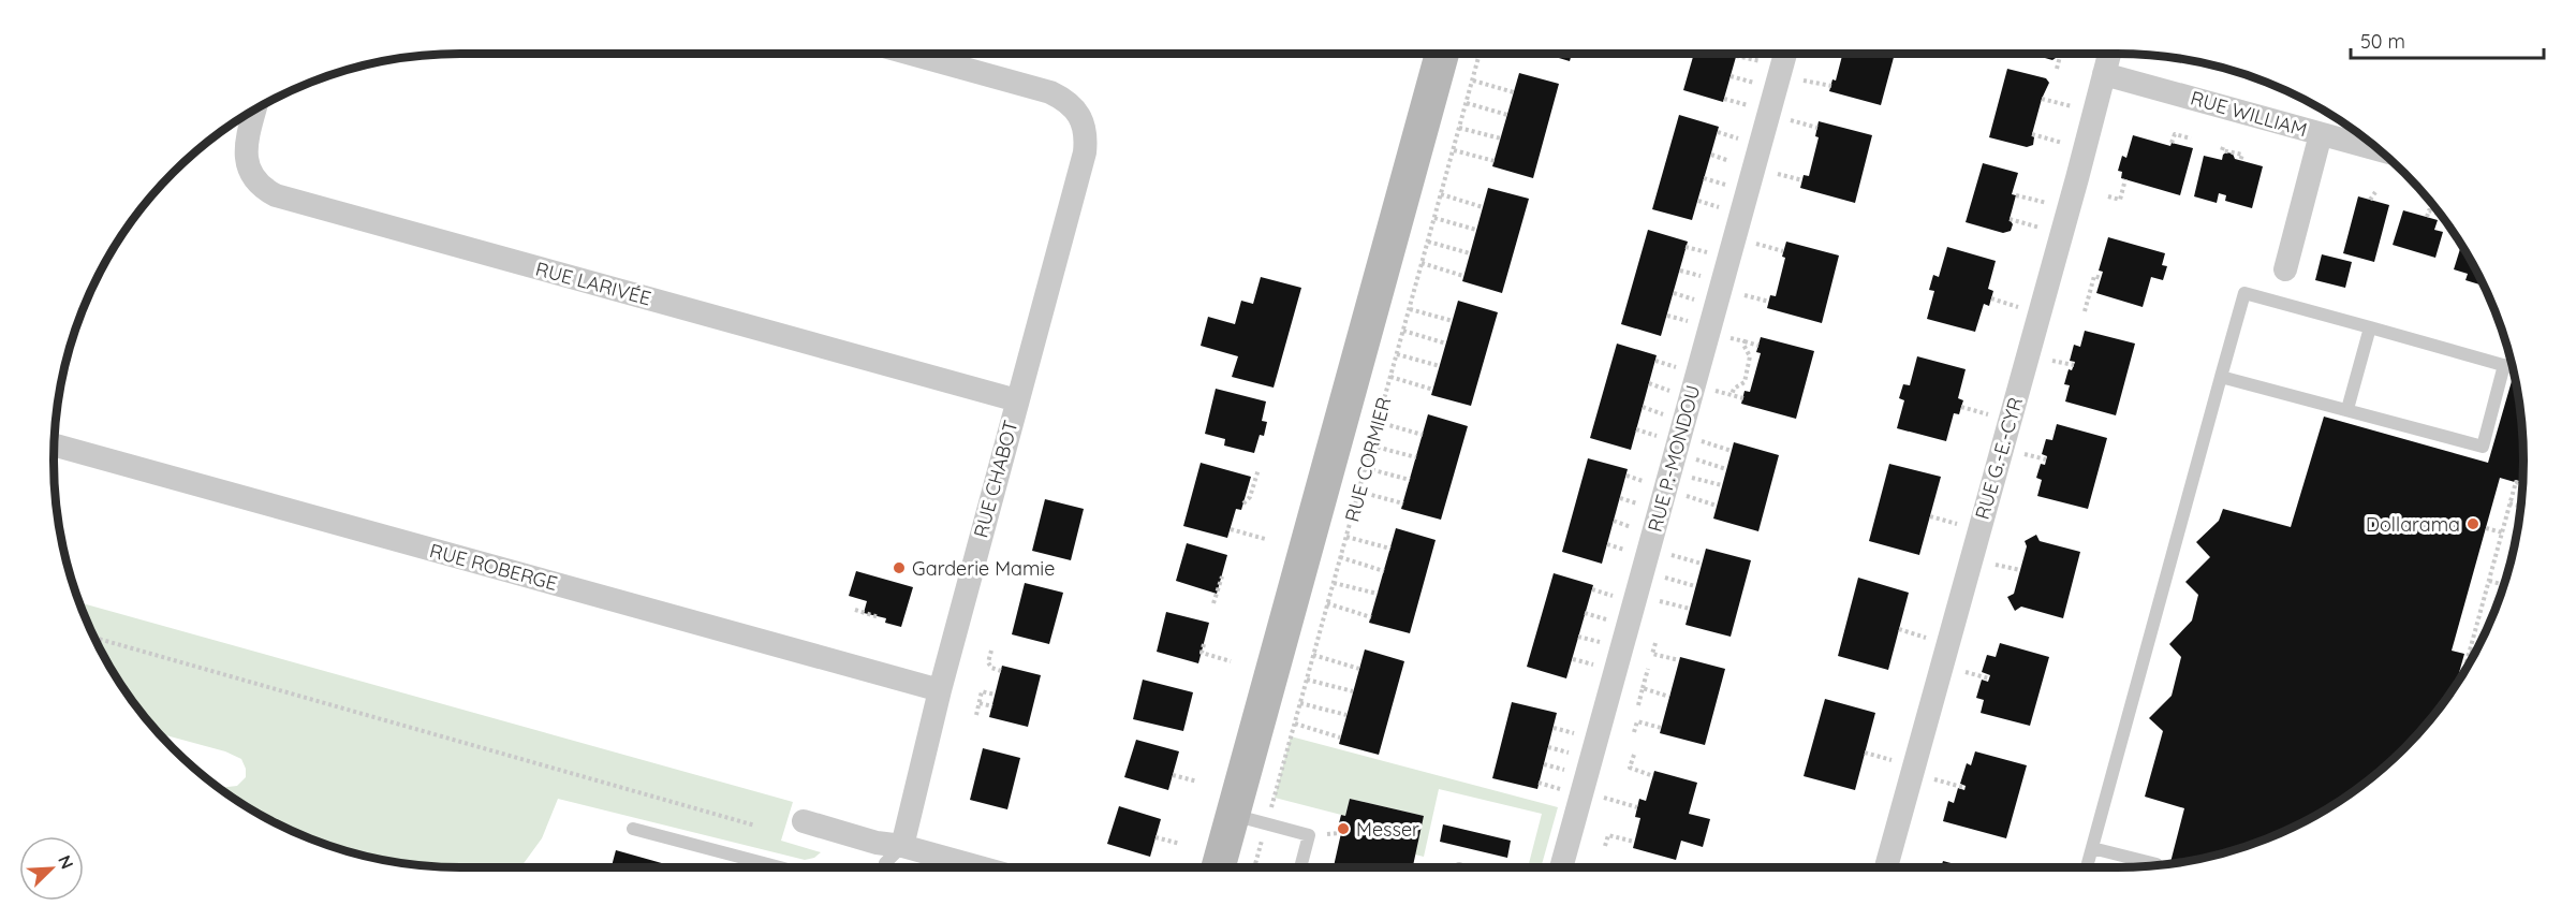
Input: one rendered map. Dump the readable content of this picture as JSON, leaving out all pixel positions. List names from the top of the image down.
{
  "streets": {
    "street": [
      "RUE WILLIAM",
      "RUE LARIVÉE",
      "RUE P.-MONDOU",
      "RUE G.-E.-CYR",
      "RUE CORMIER",
      "RUE CHABOT",
      "RUE ROBERGE"
    ]
  },
  "crossings": [
    ["RUE WILLIAM", "RUE G.-E.-CYR"],
    ["RUE LARIVÉE", "RUE CHABOT"],
    ["RUE CHABOT", "RUE ROBERGE"]
  ],
  "places": ["Dollarama", "Garderie Mamie", "Messer"],
  "scale_bar": "50 m",
  "north": "top right"
}
